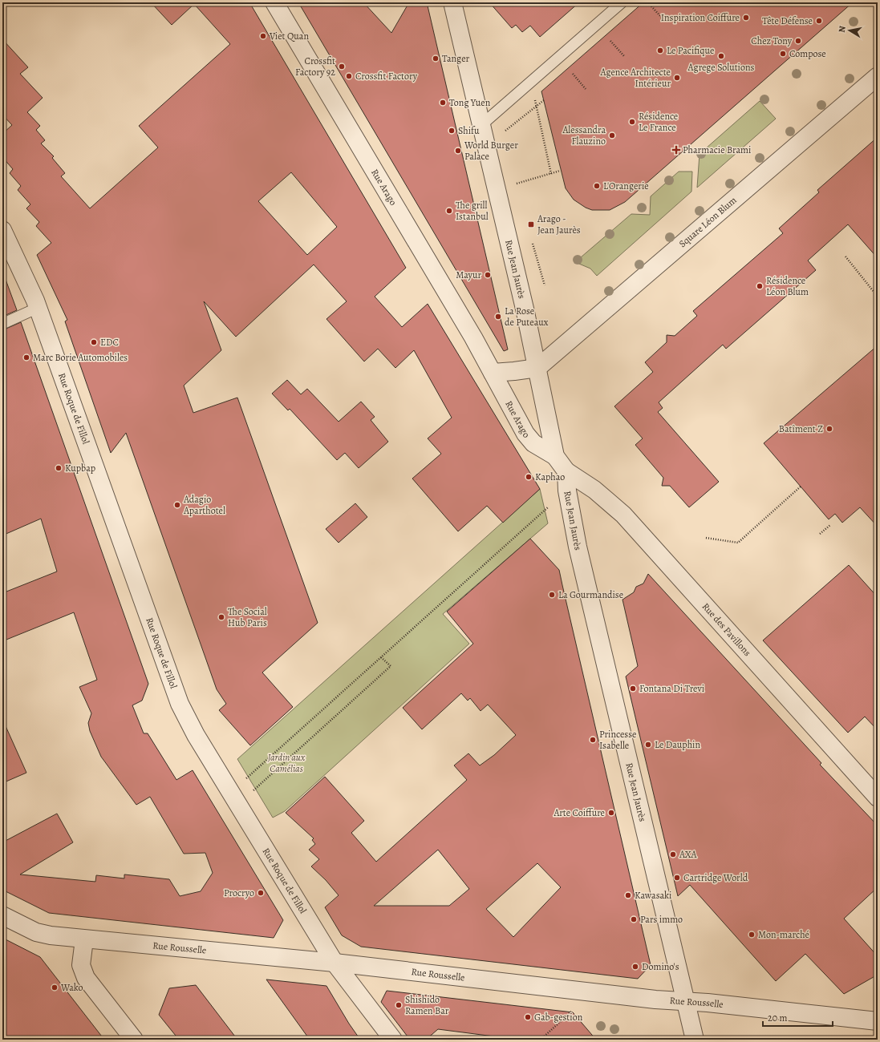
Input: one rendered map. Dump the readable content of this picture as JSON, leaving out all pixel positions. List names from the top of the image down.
{
  "streets": {
    "street": [
      "Rue Arago",
      "Square Léon Blum",
      "Rue Jean Jaurès",
      "Rue Roque de Fillol",
      "Rue des Pavillons",
      "Rue Rousselle"
    ]
  },
  "crossings": [
    ["Rue Arago", "Rue Jean Jaurès"],
    ["Square Léon Blum", "Rue Jean Jaurès"],
    ["Rue Jean Jaurès", "Rue des Pavillons"],
    ["Rue Jean Jaurès", "Rue Rousselle"],
    ["Rue Roque de Fillol", "Rue Rousselle"]
  ],
  "parks": ["Jardin aux Camélias"],
  "places": {
    "other": [
      "Inspiration Coiffure",
      "Tête Défense",
      "Viet Quan",
      "Chez Tony",
      "Le Pacifique",
      "Compose",
      "Agrege Solutions",
      "Tanger",
      "Crossfit Factory 92",
      "Crossfit Factory",
      "Agence Architecte Intérieur",
      "Tong Yuen",
      "Résidence Le France",
      "Shifu",
      "Alessandra Flauzino",
      "World Burger Palace",
      "L'Orangerie",
      "The grill Istanbul",
      "Mayur",
      "Résidence Léon Blum",
      "La Rose de Puteaux",
      "EDC",
      "Marc Borie Automobiles",
      "Batîment Z",
      "Kupbap",
      "Kaphao",
      "Adagio Aparthotel",
      "La Gourmandise",
      "The Social Hub Paris",
      "Fontana Di Trevi",
      "Princesse Isabelle",
      "Le Dauphin",
      "Arte Coiffure",
      "AXA",
      "Cartridge World",
      "Procryo",
      "Kawasaki",
      "Pars immo",
      "Mon-marché",
      "Domino's",
      "Wako",
      "Shishido Ramen Bar",
      "Gab-gestion"
    ],
    "health": ["Pharmacie Brami"],
    "transit": ["Arago - Jean Jaurès"]
  },
  "scale_bar": "20 m",
  "north": "left"
}
